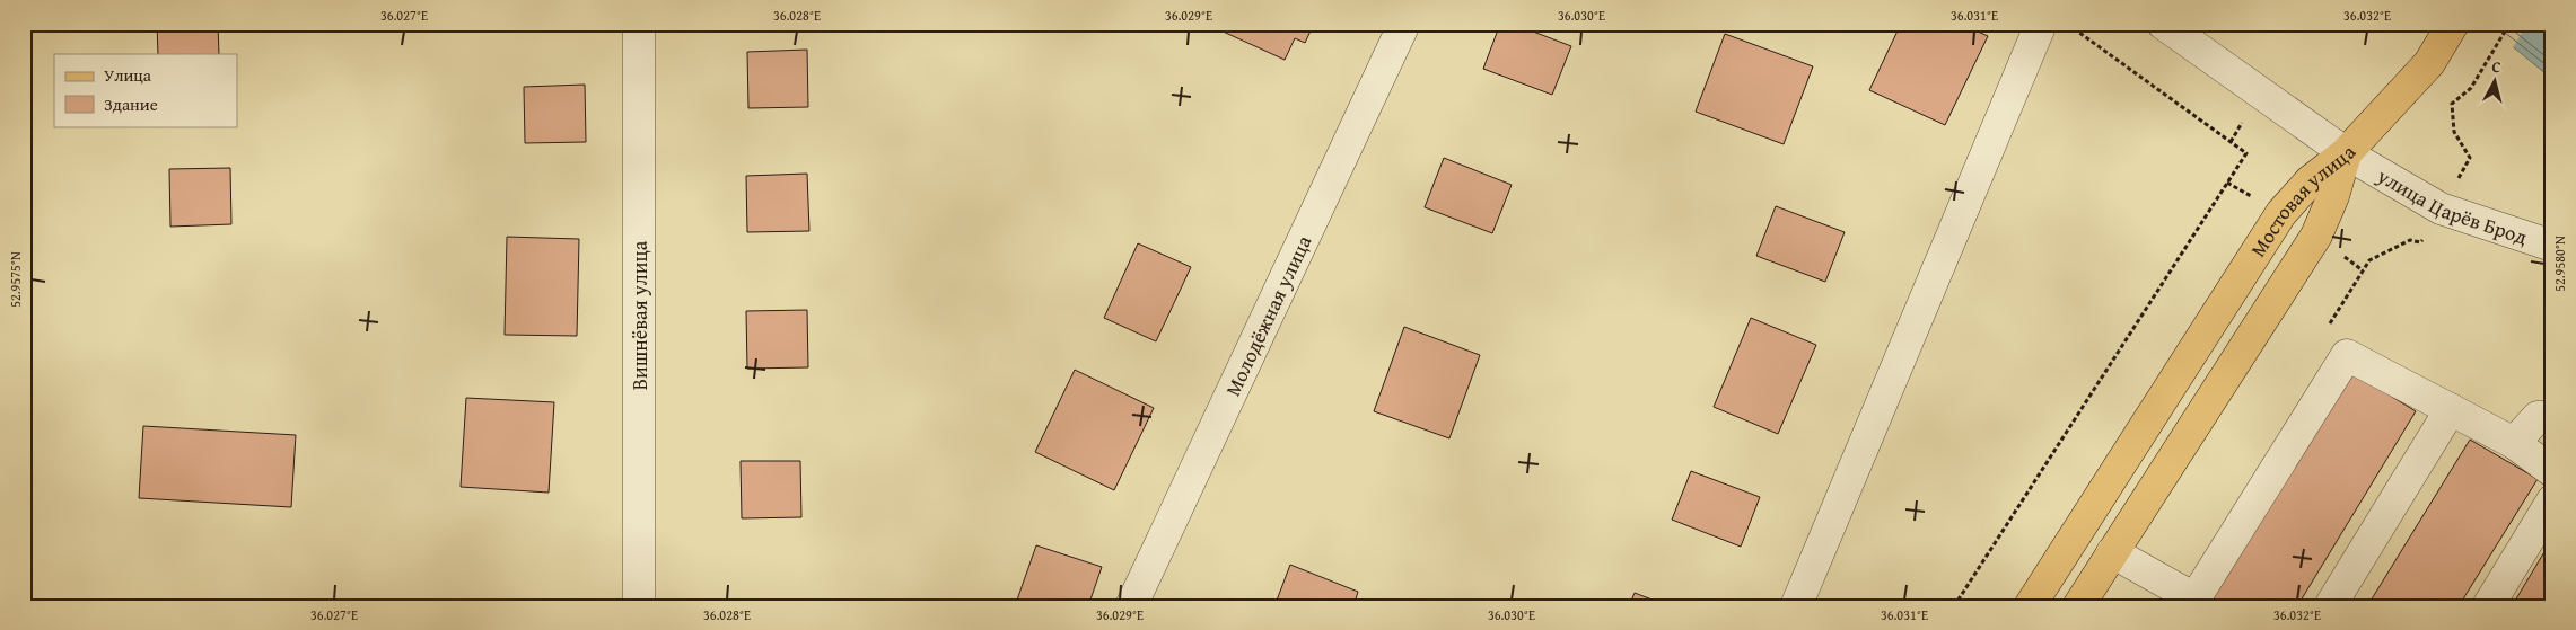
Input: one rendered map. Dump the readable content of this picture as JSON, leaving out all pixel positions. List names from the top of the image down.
{
  "streets": {
    "main road": ["Мостовая улица"],
    "street": ["улица Царёв Брод", "Вишнёвая улица", "Молодёжная улица"]
  },
  "crossings": [
    ["улица Царёв Брод", "Мостовая улица"]
  ],
  "legend": ["Улица", "Здание"],
  "north": "top",
  "coordinates": [
    "36.027°E",
    "36.028°E",
    "36.029°E",
    "36.030°E",
    "36.031°E",
    "36.032°E",
    "52.9580°N",
    "52.9575°N"
  ]
}
